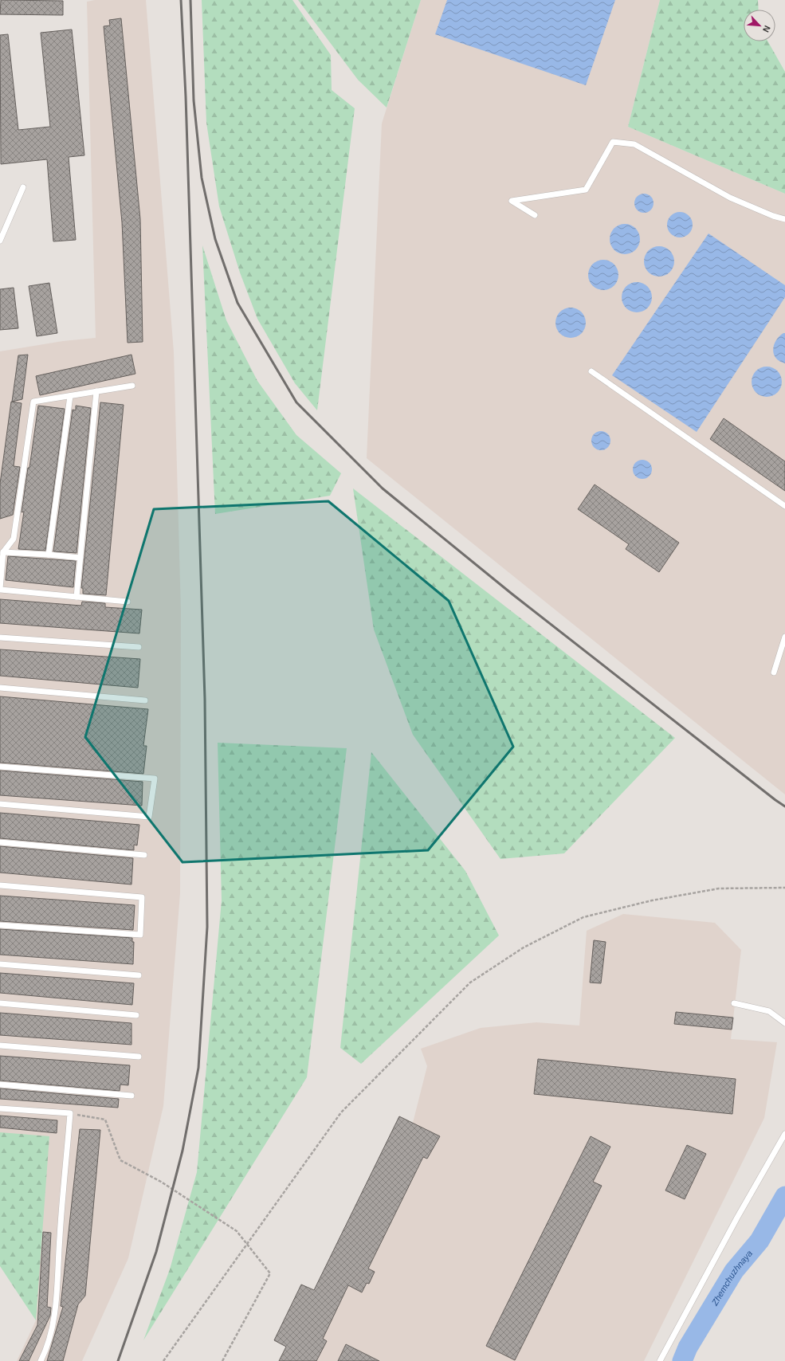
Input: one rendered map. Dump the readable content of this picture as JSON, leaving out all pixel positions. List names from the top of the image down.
{
  "water": ["Zhemchuzhnaya"],
  "north": "bottom right"
}
